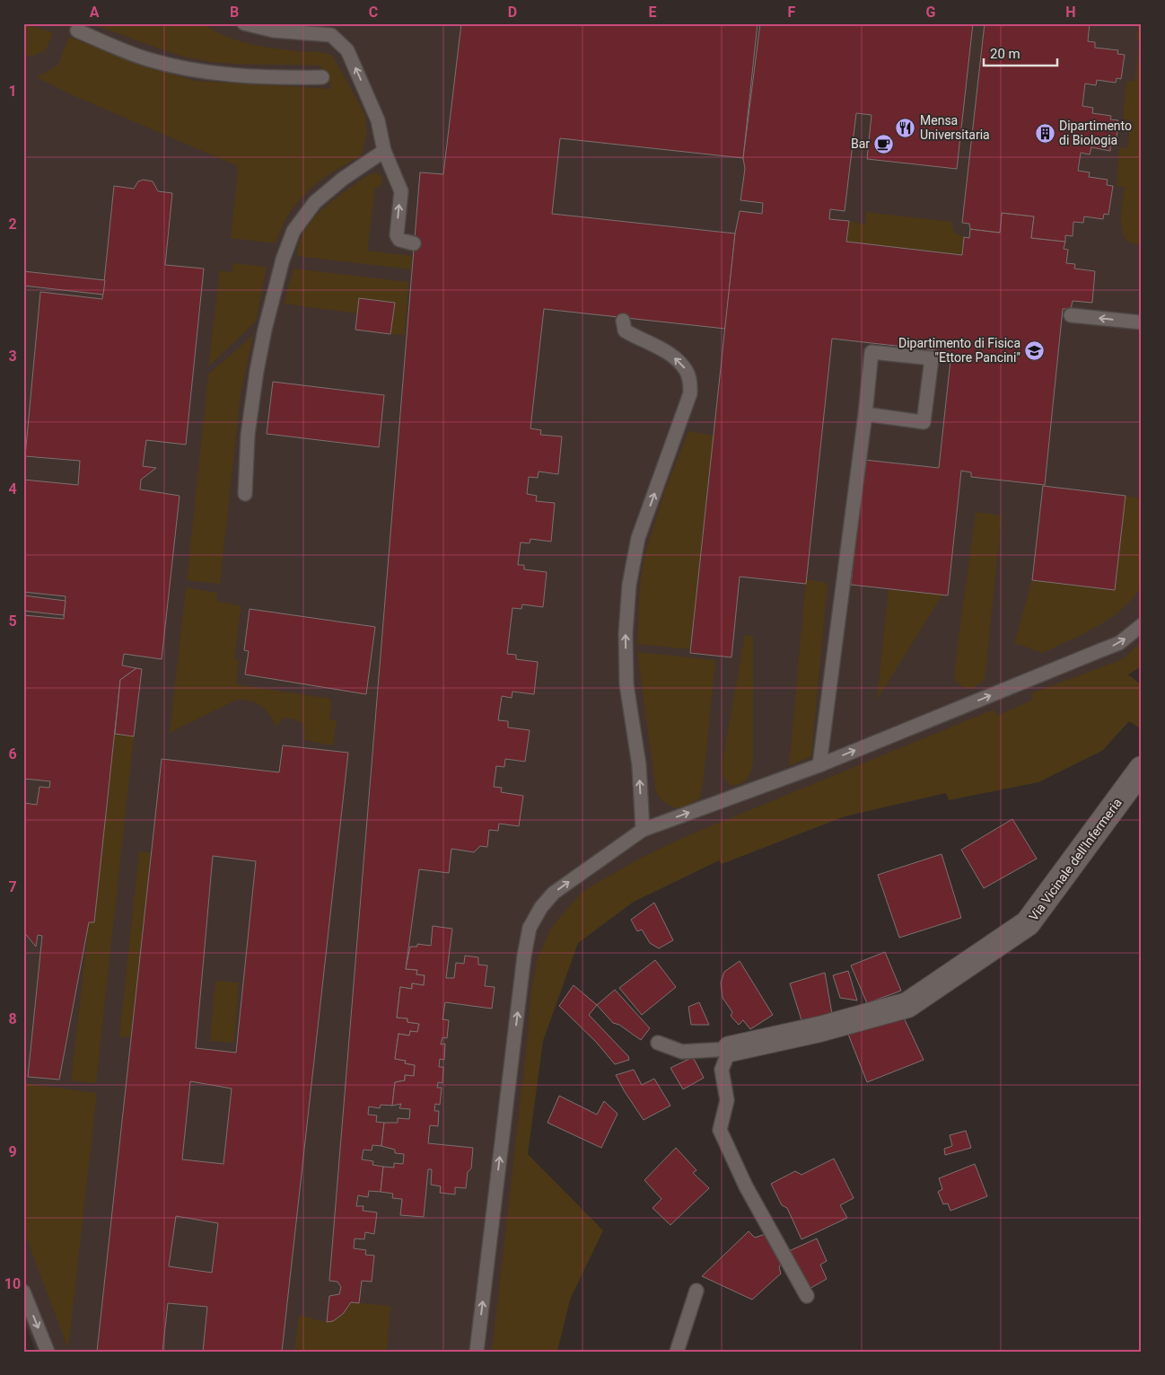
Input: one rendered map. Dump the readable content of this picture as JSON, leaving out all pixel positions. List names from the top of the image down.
{
  "streets": {
    "street": ["Via Vicinale dell'Infermeria"]
  },
  "places": {
    "restaurant": ["Mensa Universitaria"],
    "building": ["Dipartimento di Biologia"],
    "cafe": ["Bar"],
    "school or university": ["Dipartimento di Fisica \"Ettore Pancini\""]
  },
  "scale_bar": "20 m",
  "grid": {
    "columns": [
      "A",
      "B",
      "C",
      "D",
      "E",
      "F",
      "G",
      "H"
    ],
    "rows": [
      "1",
      "2",
      "3",
      "4",
      "5",
      "6",
      "7",
      "8",
      "9",
      "10"
    ]
  }
}
